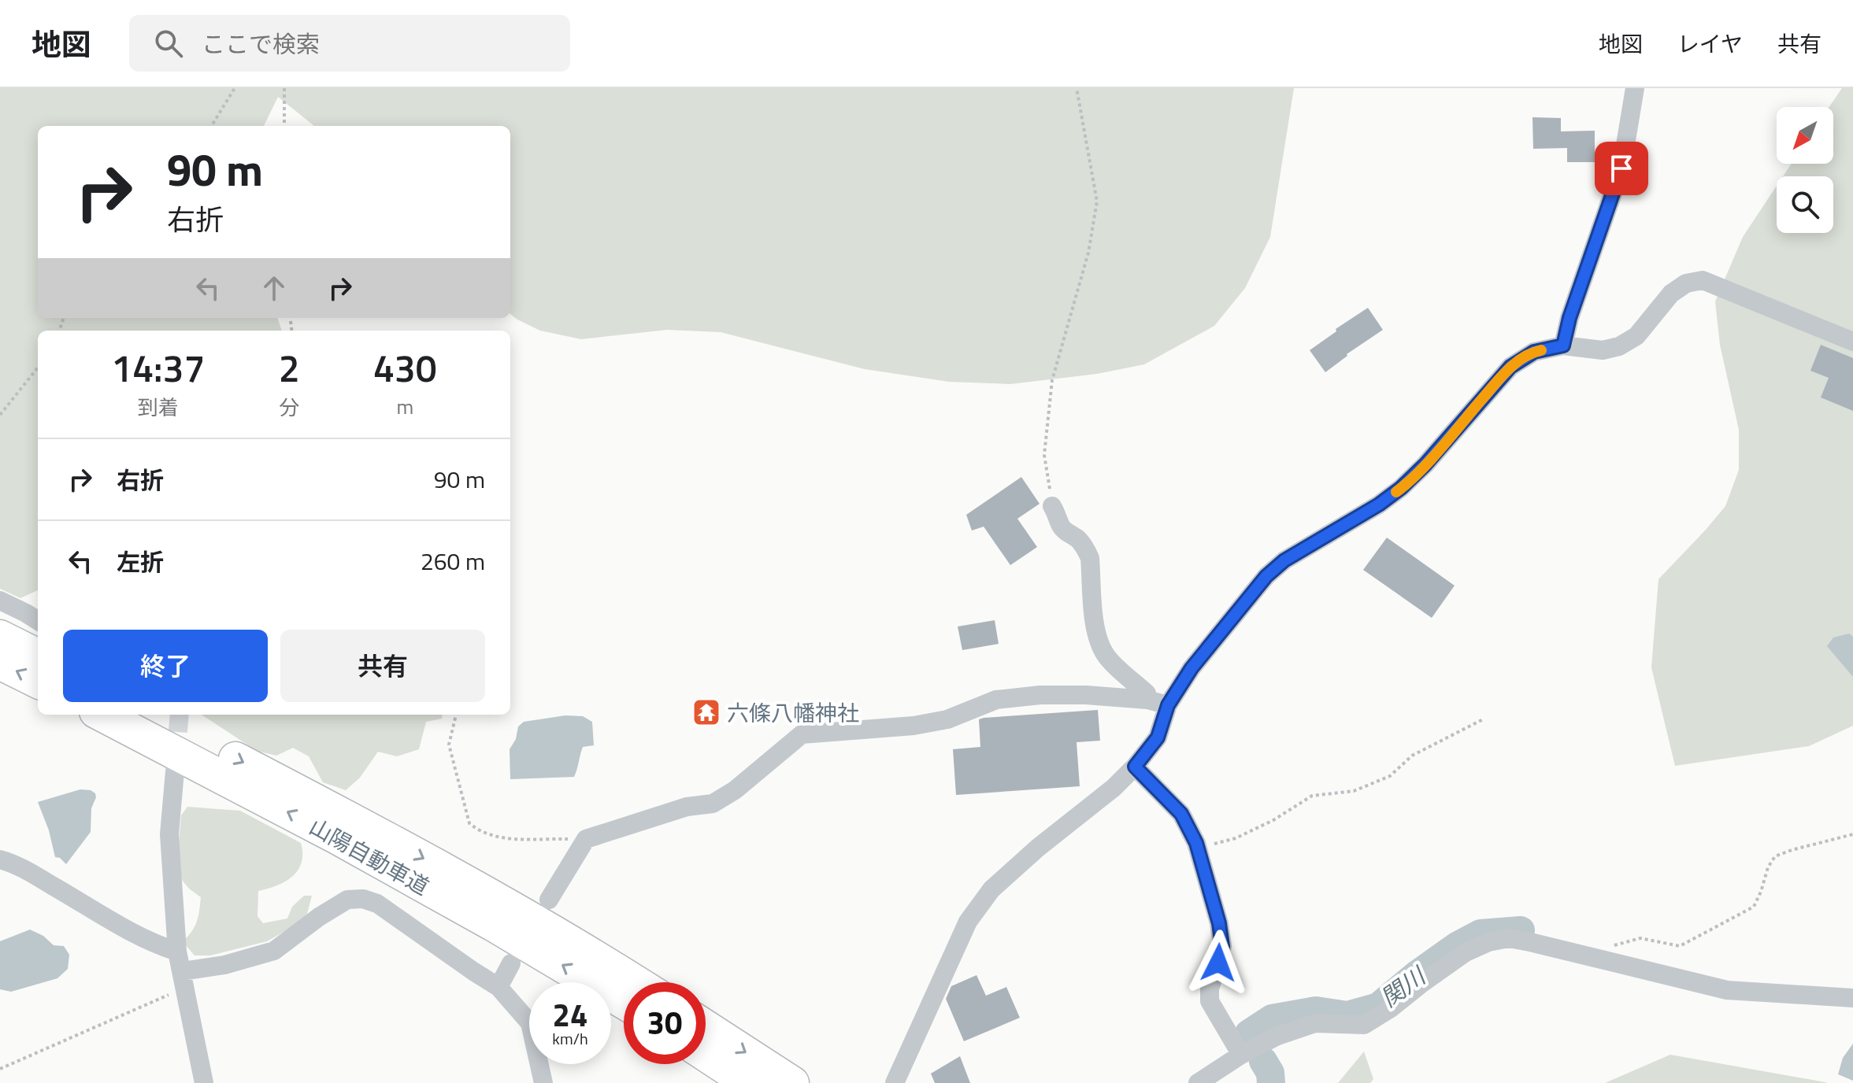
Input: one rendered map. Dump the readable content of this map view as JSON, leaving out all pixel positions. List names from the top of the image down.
{
  "streets": {
    "highway": ["山陽自動車道"]
  },
  "water": ["関川"],
  "places": {
    "temple": ["六條八幡神社"]
  },
  "north": "bottom left",
  "page": {
    "header": "地図",
    "search": "ここで検索",
    "nav": ["地図", "レイヤ", "共有"],
    "turn": ["90 m", "右折"],
    "eta": [
      "14:37",
      "到着",
      "2",
      "分",
      "430",
      "m"
    ],
    "list": [
      {
        "name": "右折",
        "value": "90 m"
      },
      {
        "name": "左折",
        "value": "260 m"
      }
    ],
    "buttons": ["終了", "共有"],
    "speed": "24 km/h",
    "limit": "30"
  }
}
